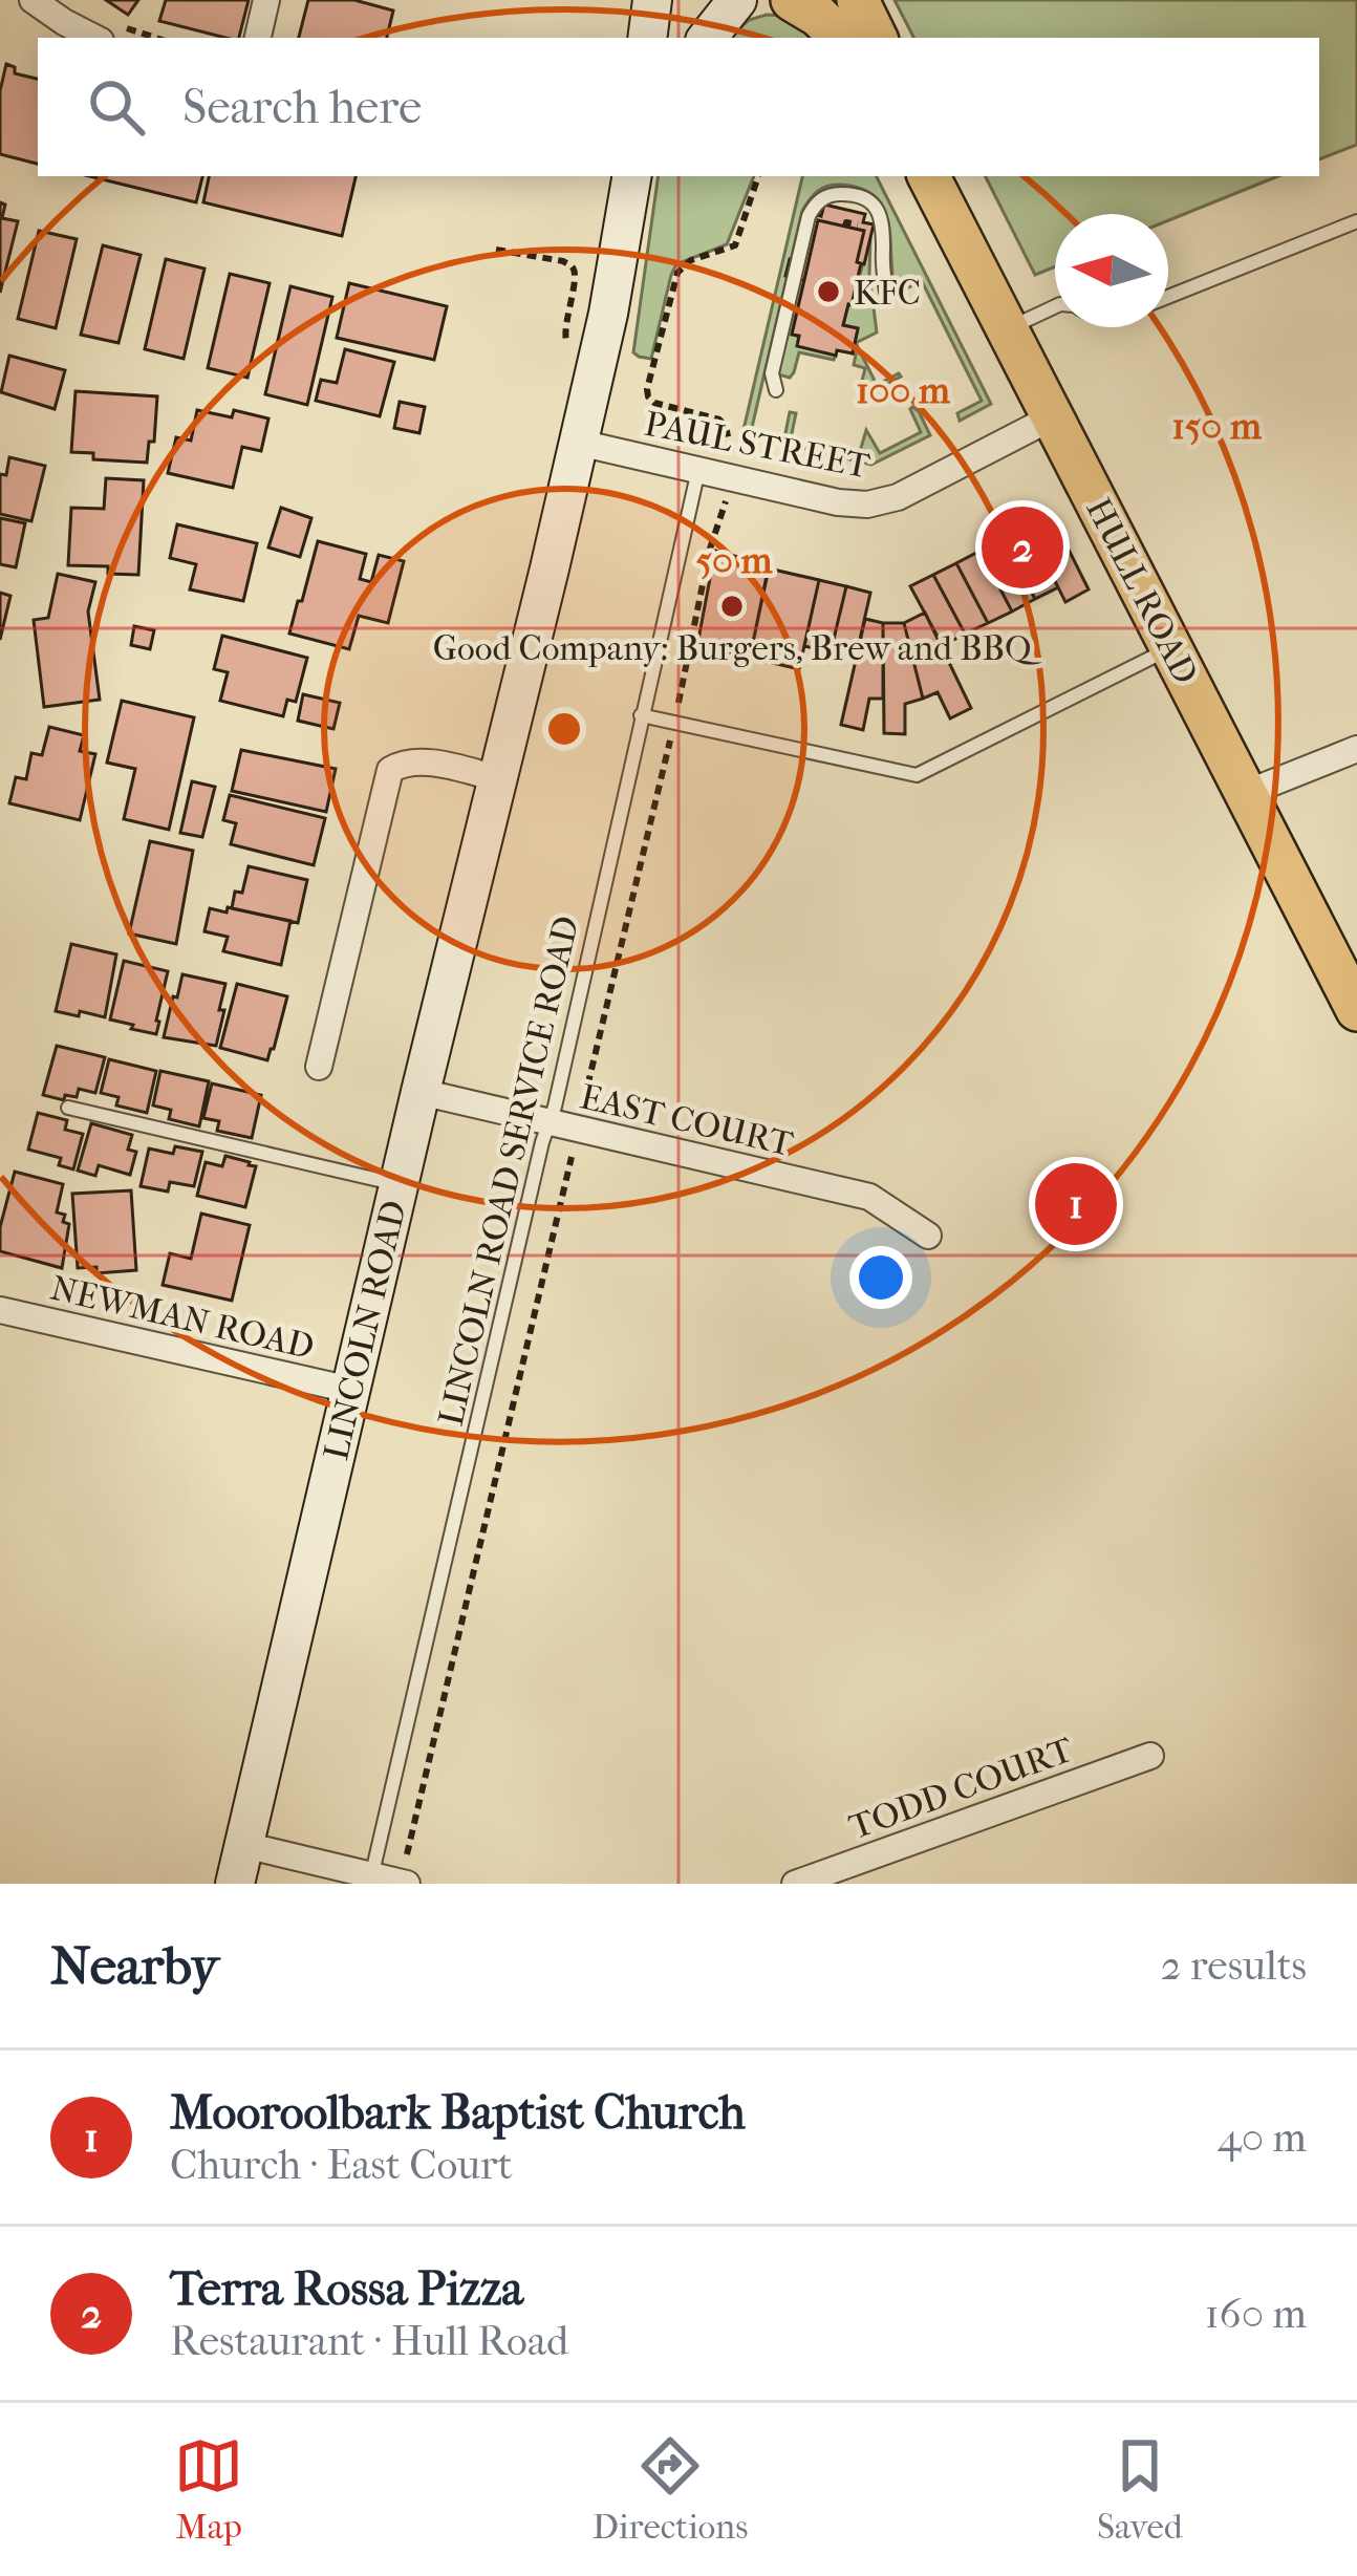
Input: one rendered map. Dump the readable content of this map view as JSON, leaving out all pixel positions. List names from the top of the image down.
{
  "streets": {
    "main road": ["HULL ROAD", "LINCOLN ROAD"],
    "street": [
      "PAUL STREET",
      "EAST COURT",
      "NEWMAN ROAD",
      "TODD COURT"
    ],
    "lane": ["LINCOLN ROAD SERVICE ROAD"]
  },
  "crossings": [
    ["PAUL STREET", "HULL ROAD"],
    ["PAUL STREET", "LINCOLN ROAD SERVICE ROAD"],
    ["PAUL STREET", "LINCOLN ROAD"],
    ["EAST COURT", "LINCOLN ROAD SERVICE ROAD"],
    ["EAST COURT", "LINCOLN ROAD"],
    ["NEWMAN ROAD", "LINCOLN ROAD"]
  ],
  "places": ["KFC", "Good Company: Burgers, Brew and BBQ"],
  "north": "left",
  "page": {
    "search": "Search here",
    "pins": ["2", "1"],
    "heading": ["Nearby", "2 results"],
    "list": [
      {
        "mark": "1",
        "name": "Mooroolbark Baptist Church",
        "note": "Church · East Court",
        "value": "40 m"
      },
      {
        "mark": "2",
        "name": "Terra Rossa Pizza",
        "note": "Restaurant · Hull Road",
        "value": "160 m"
      }
    ],
    "nav": ["Map", "Directions", "Saved"]
  },
  "rings": ["100 m", "150 m", "50 m"]
}
